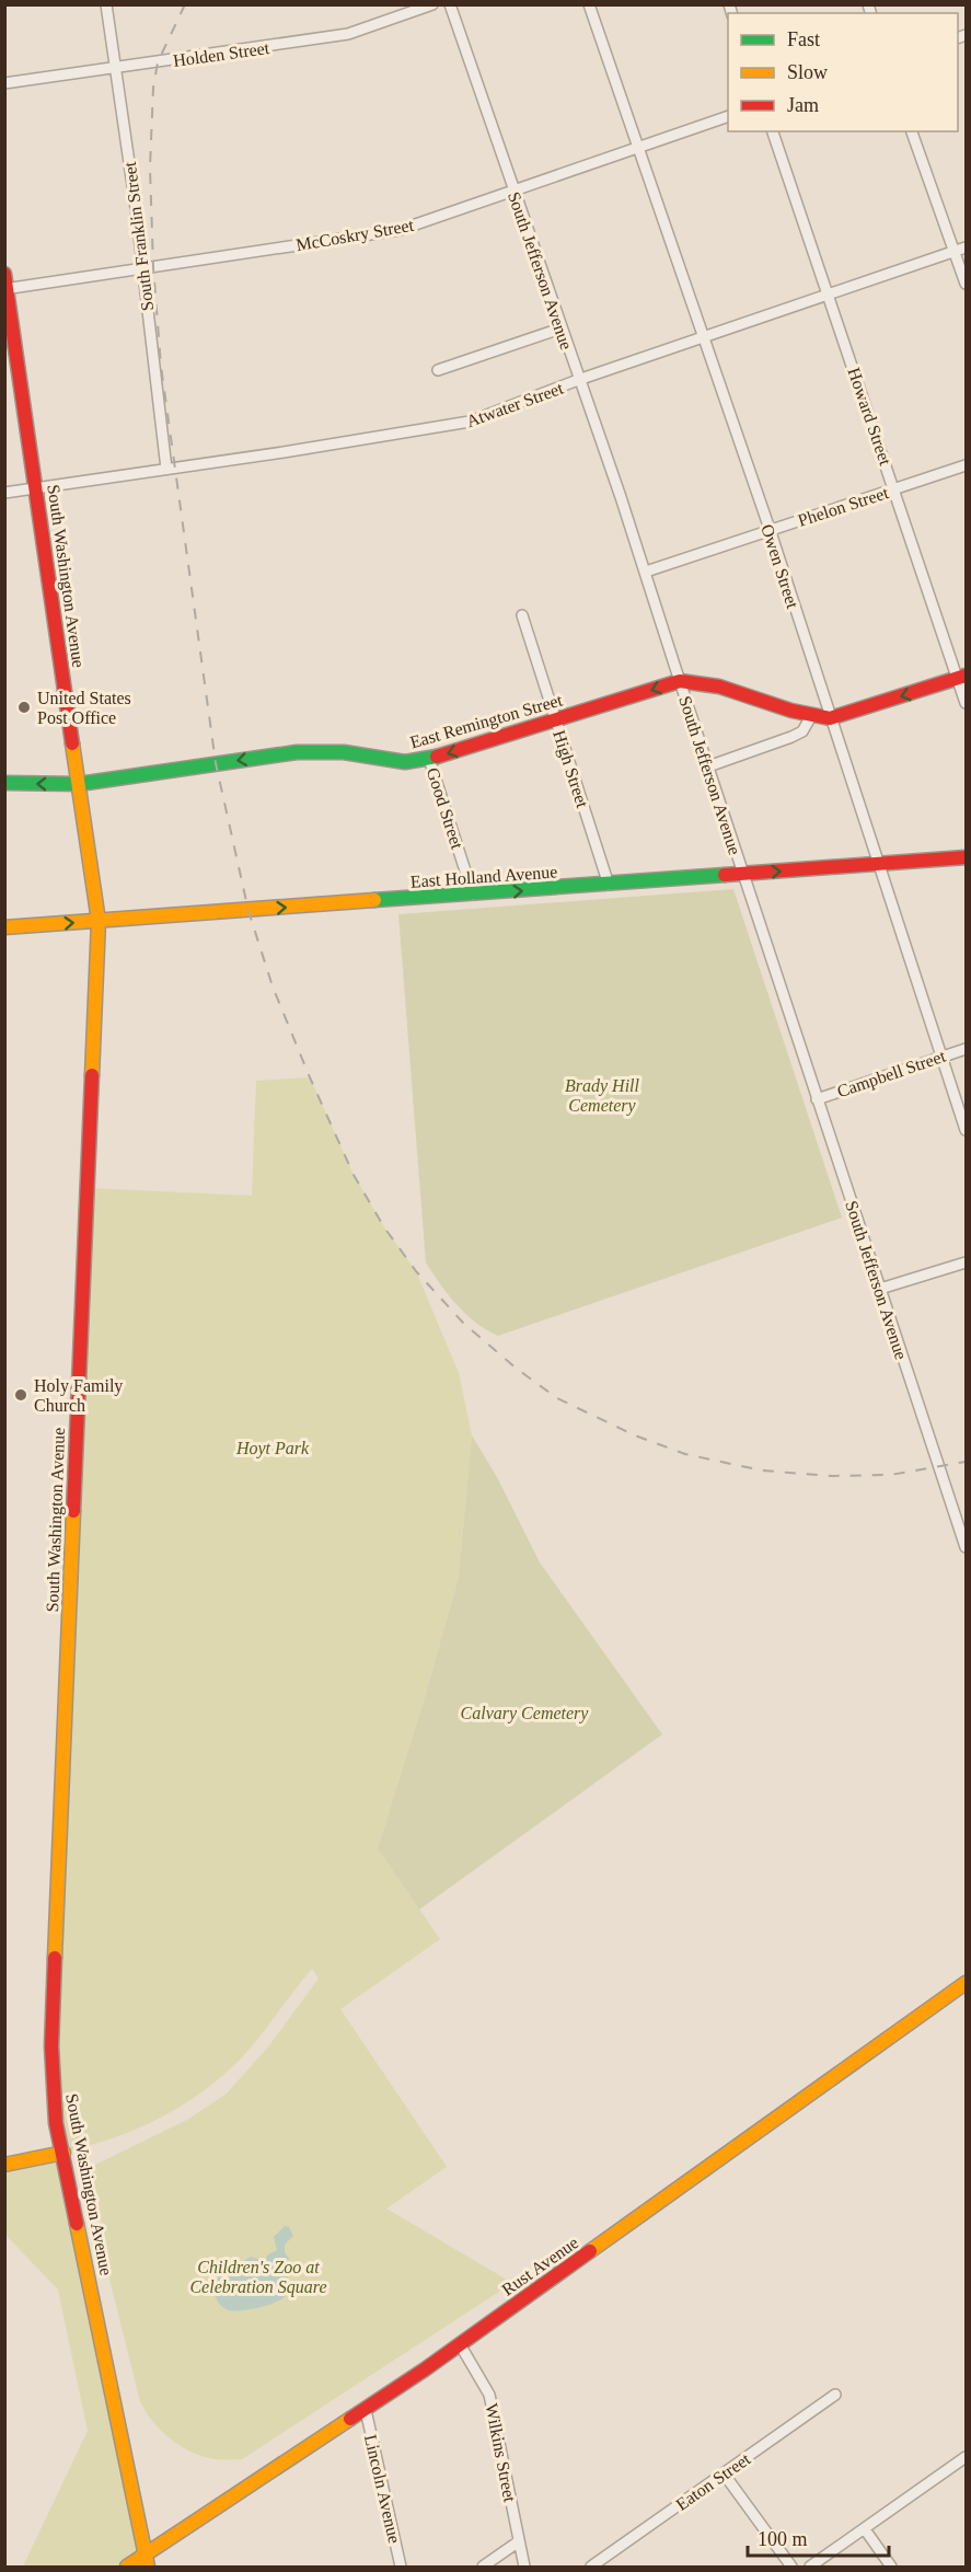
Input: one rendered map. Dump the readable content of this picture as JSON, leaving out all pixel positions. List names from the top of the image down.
{
  "streets": {
    "main road": [
      "South Washington Avenue",
      "East Remington Street",
      "East Holland Avenue",
      "Rust Avenue"
    ],
    "street": [
      "Holden Street",
      "McCoskry Street",
      "South Franklin Street",
      "South Jefferson Avenue",
      "Atwater Street",
      "Howard Street",
      "Phelon Street",
      "Owen Street",
      "High Street",
      "Good Street",
      "Campbell Street",
      "Wilkins Street",
      "Eaton Street",
      "Lincoln Avenue"
    ]
  },
  "crossings": [
    ["Holden Street", "South Franklin Street"],
    ["McCoskry Street", "South Franklin Street"],
    ["McCoskry Street", "South Jefferson Avenue"],
    ["McCoskry Street", "Owen Street"],
    ["McCoskry Street", "South Washington Avenue"],
    ["South Franklin Street", "Atwater Street"],
    ["South Jefferson Avenue", "Atwater Street"],
    ["South Jefferson Avenue", "Phelon Street"],
    ["South Jefferson Avenue", "East Remington Street"],
    ["South Jefferson Avenue", "East Holland Avenue"],
    ["South Jefferson Avenue", "Campbell Street"],
    ["Atwater Street", "Howard Street"],
    ["Atwater Street", "Owen Street"],
    ["Atwater Street", "South Washington Avenue"],
    ["Howard Street", "Phelon Street"],
    ["Howard Street", "East Remington Street"],
    ["Phelon Street", "Owen Street"],
    ["Owen Street", "East Remington Street"],
    ["Owen Street", "East Holland Avenue"],
    ["Owen Street", "Campbell Street"],
    ["South Washington Avenue", "East Remington Street"],
    ["South Washington Avenue", "East Holland Avenue"],
    ["South Washington Avenue", "Rust Avenue"],
    ["East Remington Street", "High Street"],
    ["East Remington Street", "Good Street"],
    ["High Street", "East Holland Avenue"],
    ["Good Street", "East Holland Avenue"],
    ["Rust Avenue", "Wilkins Street"],
    ["Rust Avenue", "Lincoln Avenue"]
  ],
  "one_way": ["East Remington Street", "East Holland Avenue"],
  "parks": [
    "Brady Hill Cemetery",
    "Hoyt Park",
    "Calvary Cemetery",
    "Children's Zoo at Celebration Square"
  ],
  "places": ["United States Post Office", "Holy Family Church"],
  "legend": ["Fast", "Slow", "Jam"],
  "scale_bar": "100 m"
}
